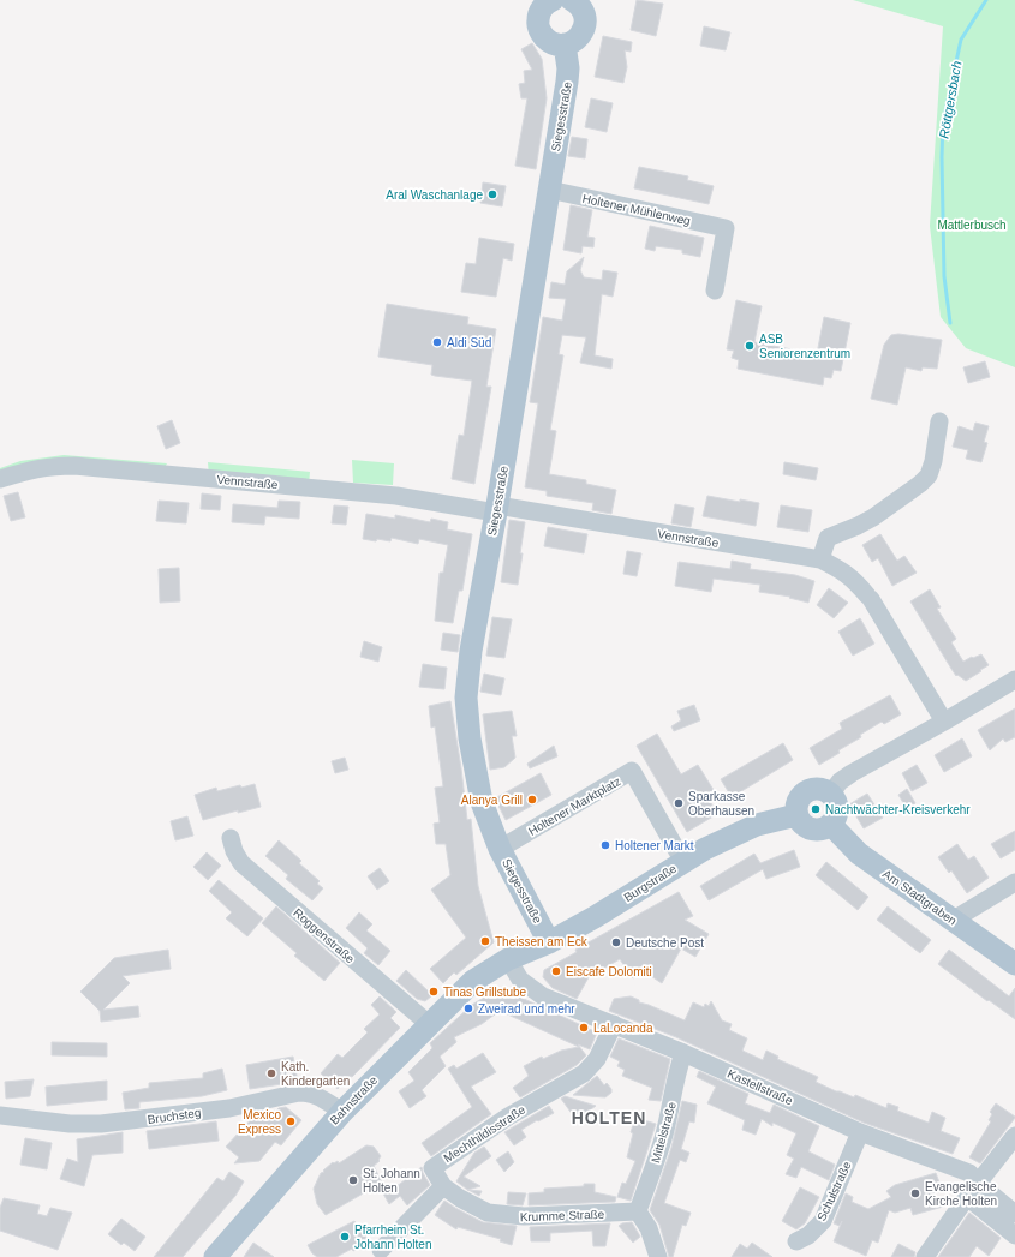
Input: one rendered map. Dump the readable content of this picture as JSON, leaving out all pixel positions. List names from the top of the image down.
{
  "streets": {
    "main road": [
      "Siegesstraße",
      "Burgstraße",
      "Am Stadtgraben",
      "Bahnstraße"
    ],
    "street": [
      "Holtener Mühlenweg",
      "Vennstraße",
      "Holtener Marktplatz",
      "Roggenstraße",
      "Kastellstraße",
      "Bruchsteg",
      "Mittelstraße",
      "Mechthildisstraße",
      "Schulstraße",
      "Krumme Straße"
    ]
  },
  "crossings": [
    ["Siegesstraße", "Holtener Mühlenweg"],
    ["Siegesstraße", "Vennstraße"],
    ["Siegesstraße", "Holtener Marktplatz"],
    ["Siegesstraße", "Burgstraße"],
    ["Holtener Marktplatz", "Burgstraße"],
    ["Burgstraße", "Am Stadtgraben"],
    ["Burgstraße", "Kastellstraße"],
    ["Burgstraße", "Bahnstraße"],
    ["Roggenstraße", "Bahnstraße"],
    ["Kastellstraße", "Bahnstraße"],
    ["Kastellstraße", "Mittelstraße"],
    ["Kastellstraße", "Mechthildisstraße"],
    ["Kastellstraße", "Schulstraße"],
    ["Bahnstraße", "Bruchsteg"],
    ["Mittelstraße", "Krumme Straße"],
    ["Mechthildisstraße", "Krumme Straße"]
  ],
  "districts": ["HOLTEN"],
  "water": ["Röttgersbach"],
  "parks": ["Mattlerbusch"],
  "places": [
    "Aral Waschanlage",
    "Aldi Süd",
    "ASB Seniorenzentrum",
    "Alanya Grill",
    "Sparkasse Oberhausen",
    "Nachtwächter-Kreisverkehr",
    "Holtener Markt",
    "Theissen am Eck",
    "Deutsche Post",
    "Eiscafe Dolomiti",
    "Tinas Grillstube",
    "Zweirad und mehr",
    "LaLocanda",
    "Kath. Kindergarten",
    "Mexico Express",
    "St. Johann Holten",
    "Evangelische Kirche Holten",
    "Pfarrheim St. Johann Holten"
  ]
}
